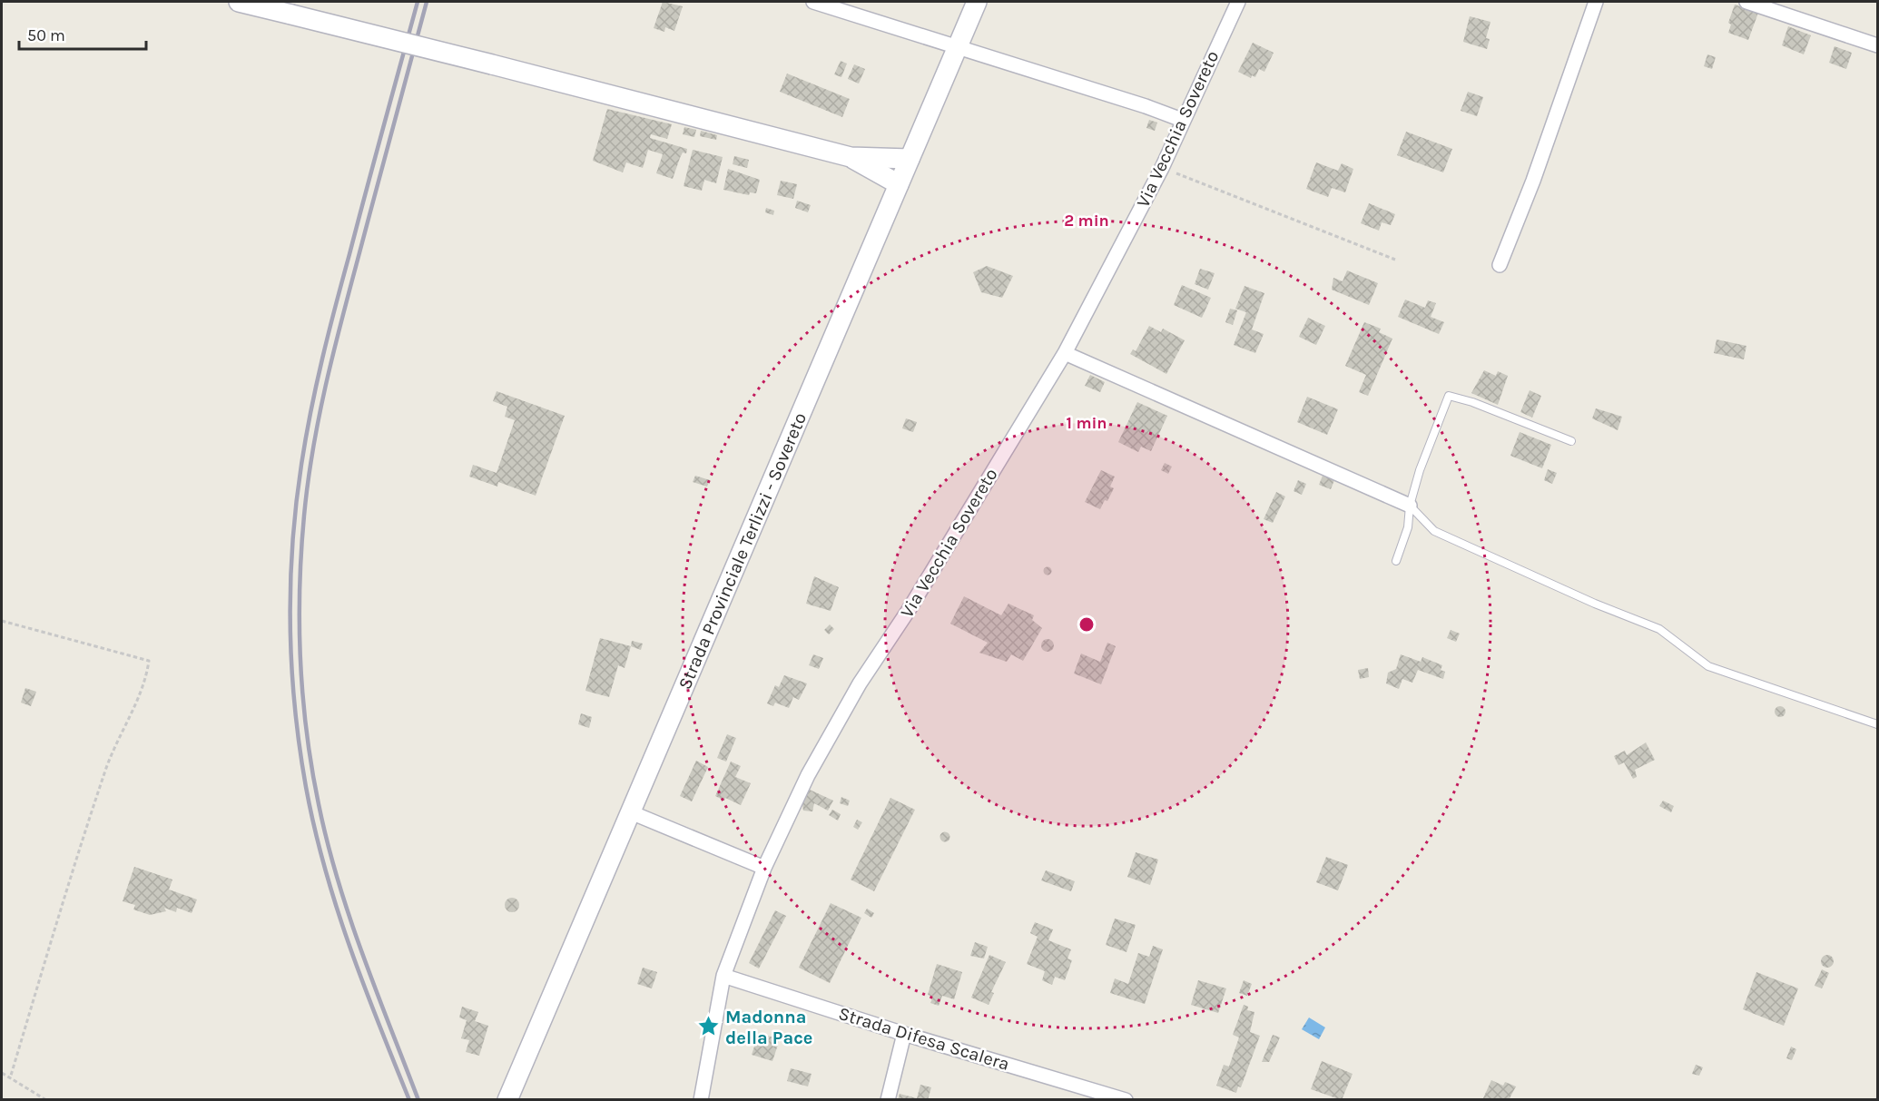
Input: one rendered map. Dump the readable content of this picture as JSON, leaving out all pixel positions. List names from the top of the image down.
{
  "streets": {
    "street": ["Via Vecchia Sovereto", "Strada Provinciale Terlizzi - Sovereto", "Strada Difesa Scalera"]
  },
  "crossings": [
    ["Via Vecchia Sovereto", "Strada Difesa Scalera"]
  ],
  "places": {
    "place": ["Madonna della Pace"]
  },
  "scale_bar": "50 m",
  "rings": ["2 min", "1 min"]
}
